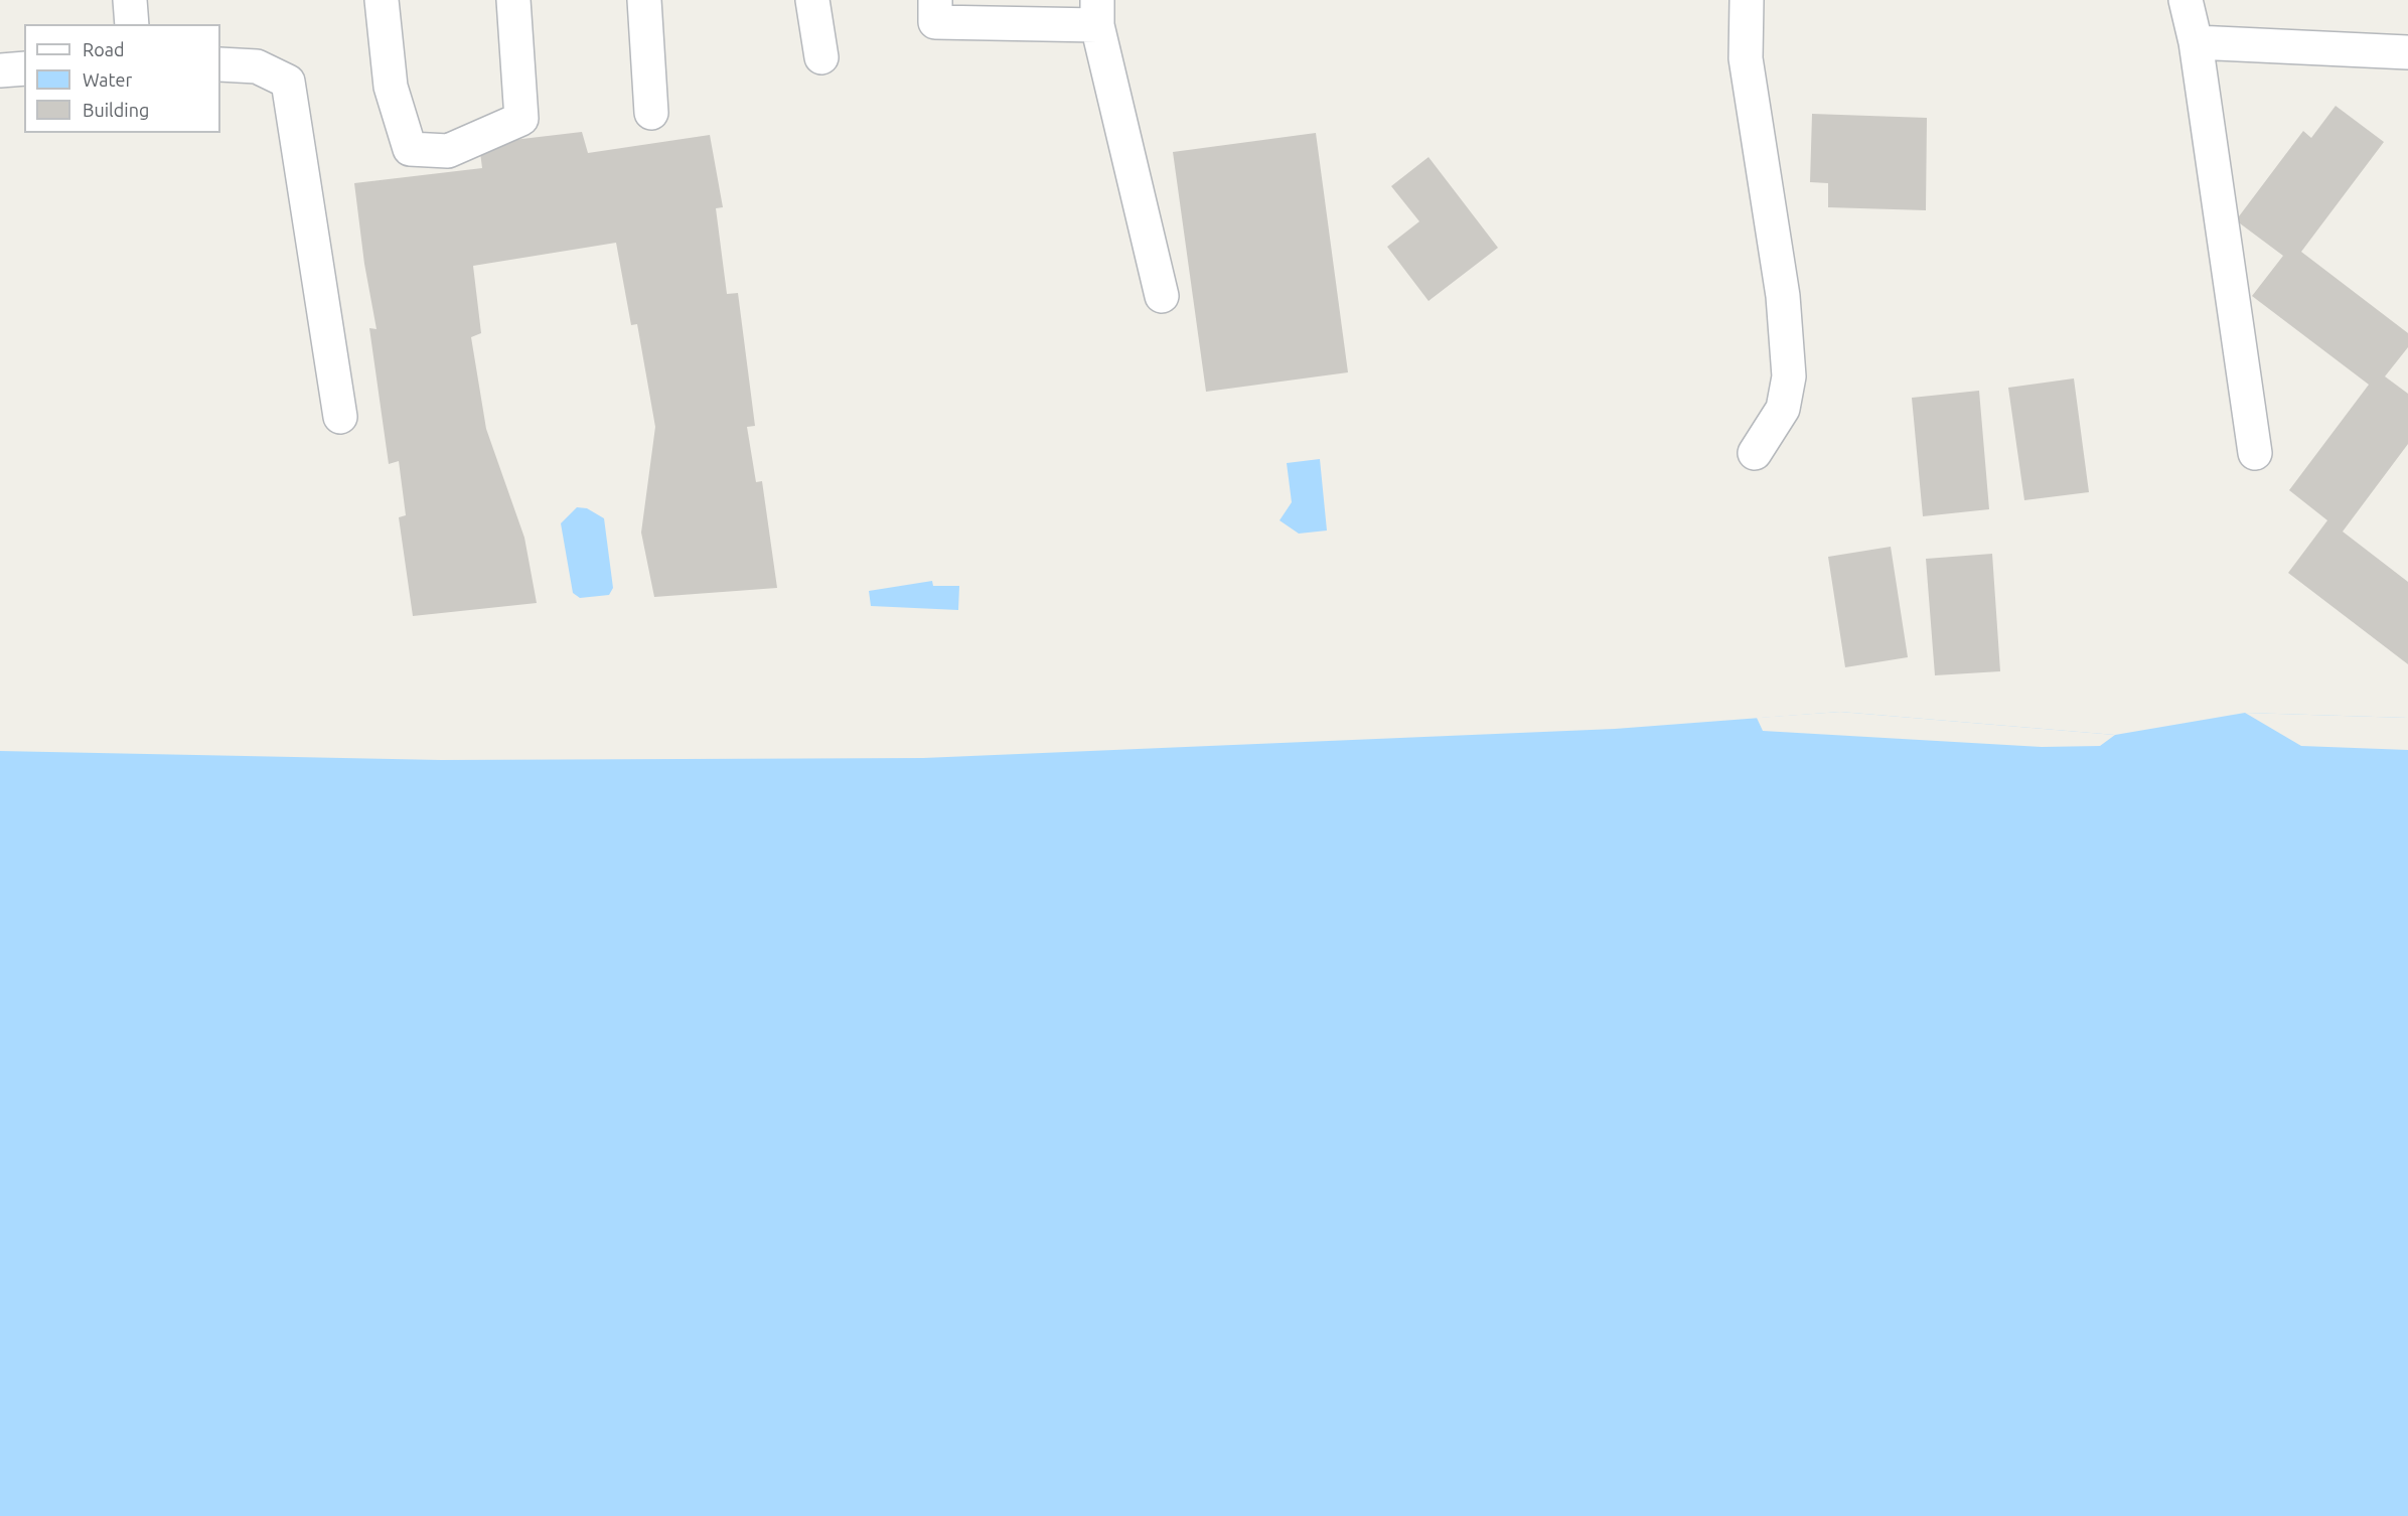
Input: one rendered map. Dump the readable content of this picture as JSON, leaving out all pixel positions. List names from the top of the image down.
{
  "legend": ["Road", "Water", "Building"]
}
